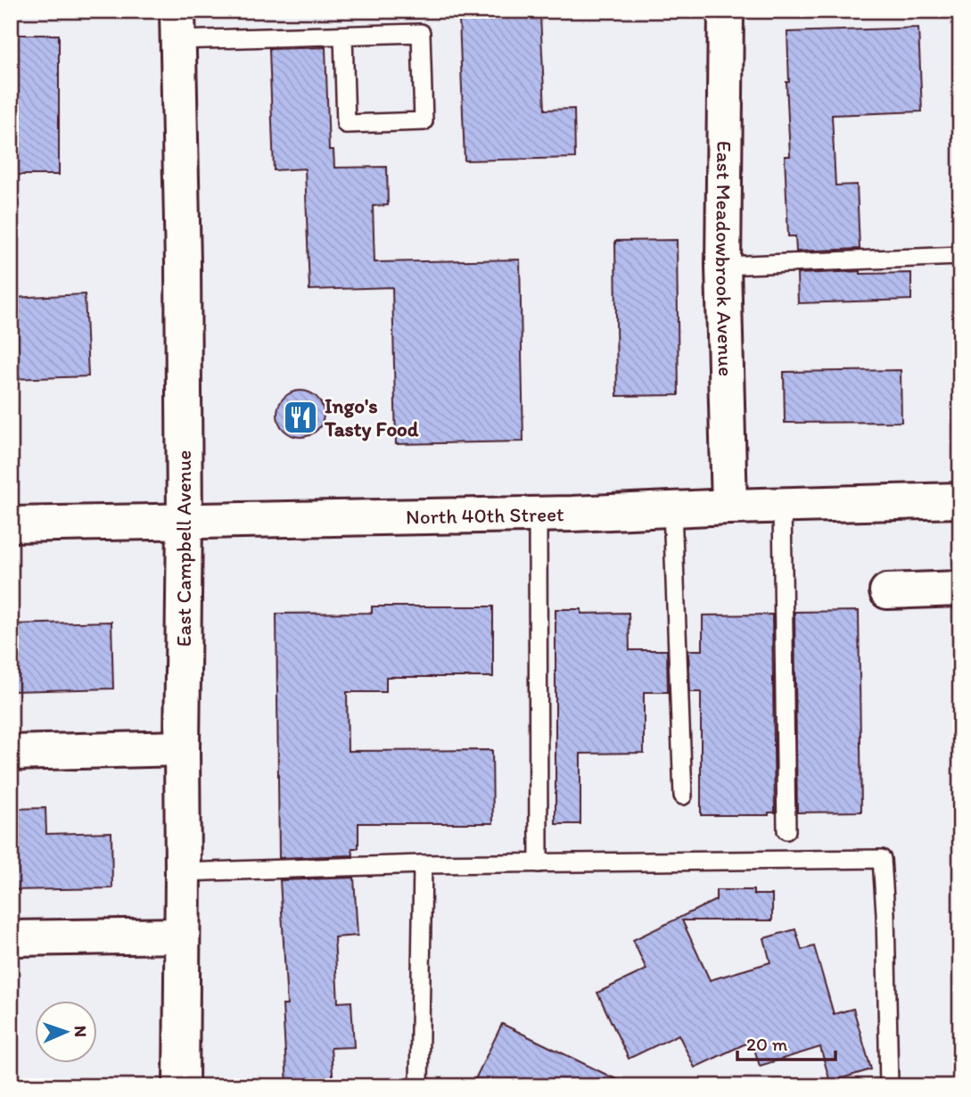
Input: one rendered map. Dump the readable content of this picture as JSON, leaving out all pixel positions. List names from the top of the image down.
{
  "streets": {
    "street": ["East Meadowbrook Avenue", "North 40th Street", "East Campbell Avenue"]
  },
  "crossings": [
    ["East Meadowbrook Avenue", "North 40th Street"],
    ["North 40th Street", "East Campbell Avenue"]
  ],
  "places": {
    "restaurant": ["Ingo's Tasty Food"]
  },
  "scale_bar": "20 m",
  "north": "right"
}
